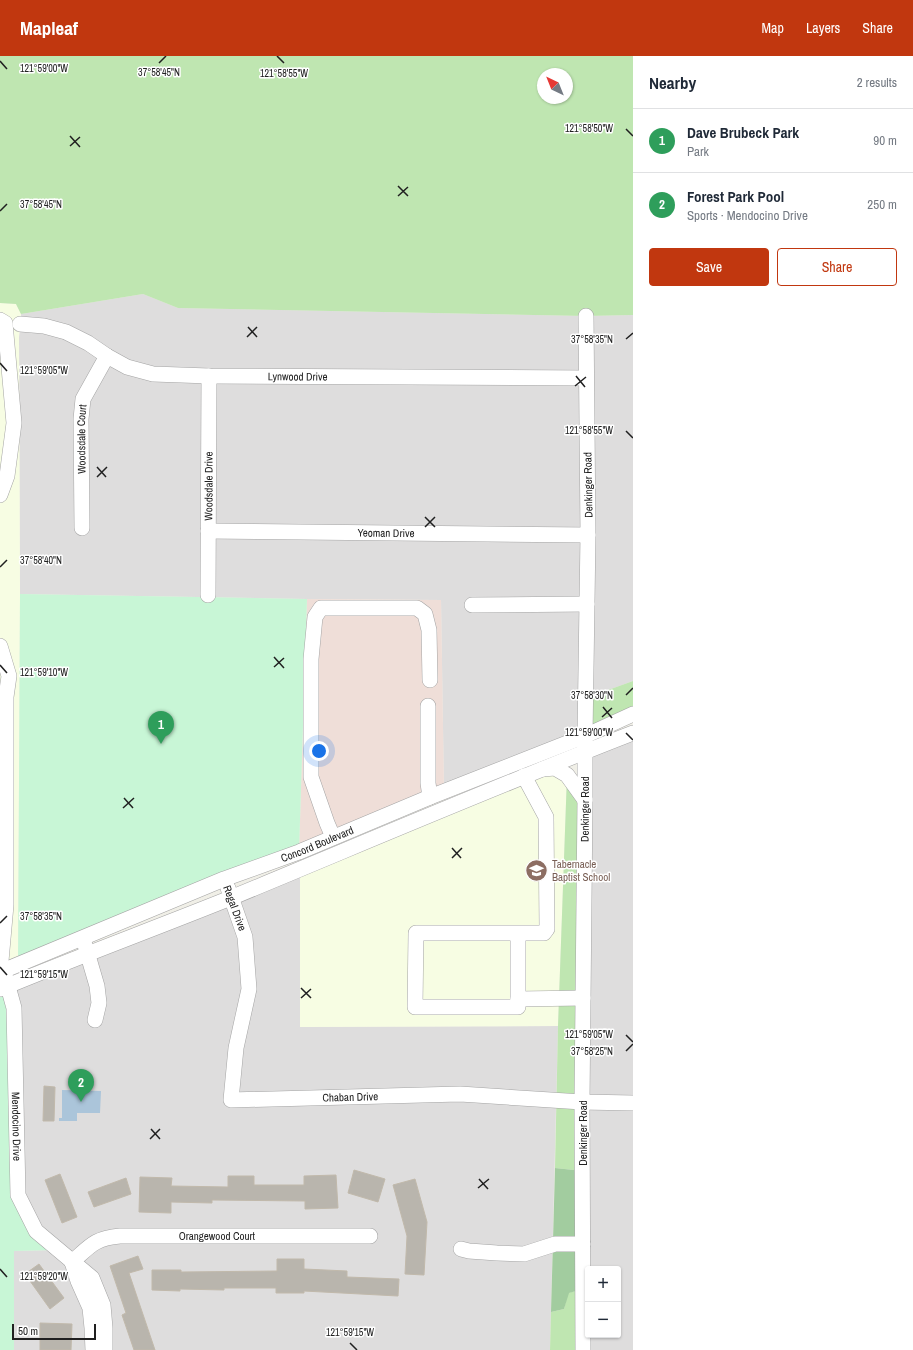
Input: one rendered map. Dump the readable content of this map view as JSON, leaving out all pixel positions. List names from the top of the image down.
{
  "streets": {
    "street": [
      "Lynwood Drive",
      "Woodsdale Court",
      "Denkinger Road",
      "Woodsdale Drive",
      "Yeoman Drive",
      "Concord Boulevard",
      "Regal Drive",
      "Chaban Drive",
      "Mendocino Drive",
      "Orangewood Court"
    ]
  },
  "crossings": [
    ["Lynwood Drive", "Woodsdale Court"],
    ["Lynwood Drive", "Denkinger Road"],
    ["Lynwood Drive", "Woodsdale Drive"],
    ["Denkinger Road", "Yeoman Drive"],
    ["Denkinger Road", "Concord Boulevard"],
    ["Denkinger Road", "Chaban Drive"],
    ["Woodsdale Drive", "Yeoman Drive"],
    ["Concord Boulevard", "Regal Drive"],
    ["Concord Boulevard", "Mendocino Drive"],
    ["Regal Drive", "Chaban Drive"],
    ["Mendocino Drive", "Orangewood Court"]
  ],
  "places": {
    "school or university": ["Tabernacle Baptist School"]
  },
  "scale_bar": "50 m",
  "north": "top left",
  "page": {
    "header": "Mapleaf",
    "nav": ["Map", "Layers", "Share"],
    "heading": ["Nearby", "2 results"],
    "list": [
      {
        "mark": "1",
        "name": "Dave Brubeck Park",
        "note": "Park",
        "value": "90 m"
      },
      {
        "mark": "2",
        "name": "Forest Park Pool",
        "note": "Sports · Mendocino Drive",
        "value": "250 m"
      }
    ],
    "buttons": ["Save", "Share"],
    "pins": ["1", "2"],
    "map_buttons": ["+", "−"],
    "scale": "50 m"
  },
  "coordinates": [
    "121°59'00\"W",
    "37°58'45\"N",
    "121°58'55\"W",
    "121°58'50\"W",
    "37°58'35\"N",
    "121°59'05\"W",
    "37°58'40\"N",
    "121°59'10\"W",
    "37°58'30\"N",
    "121°59'15\"W",
    "37°58'25\"N",
    "121°59'20\"W"
  ]
}
